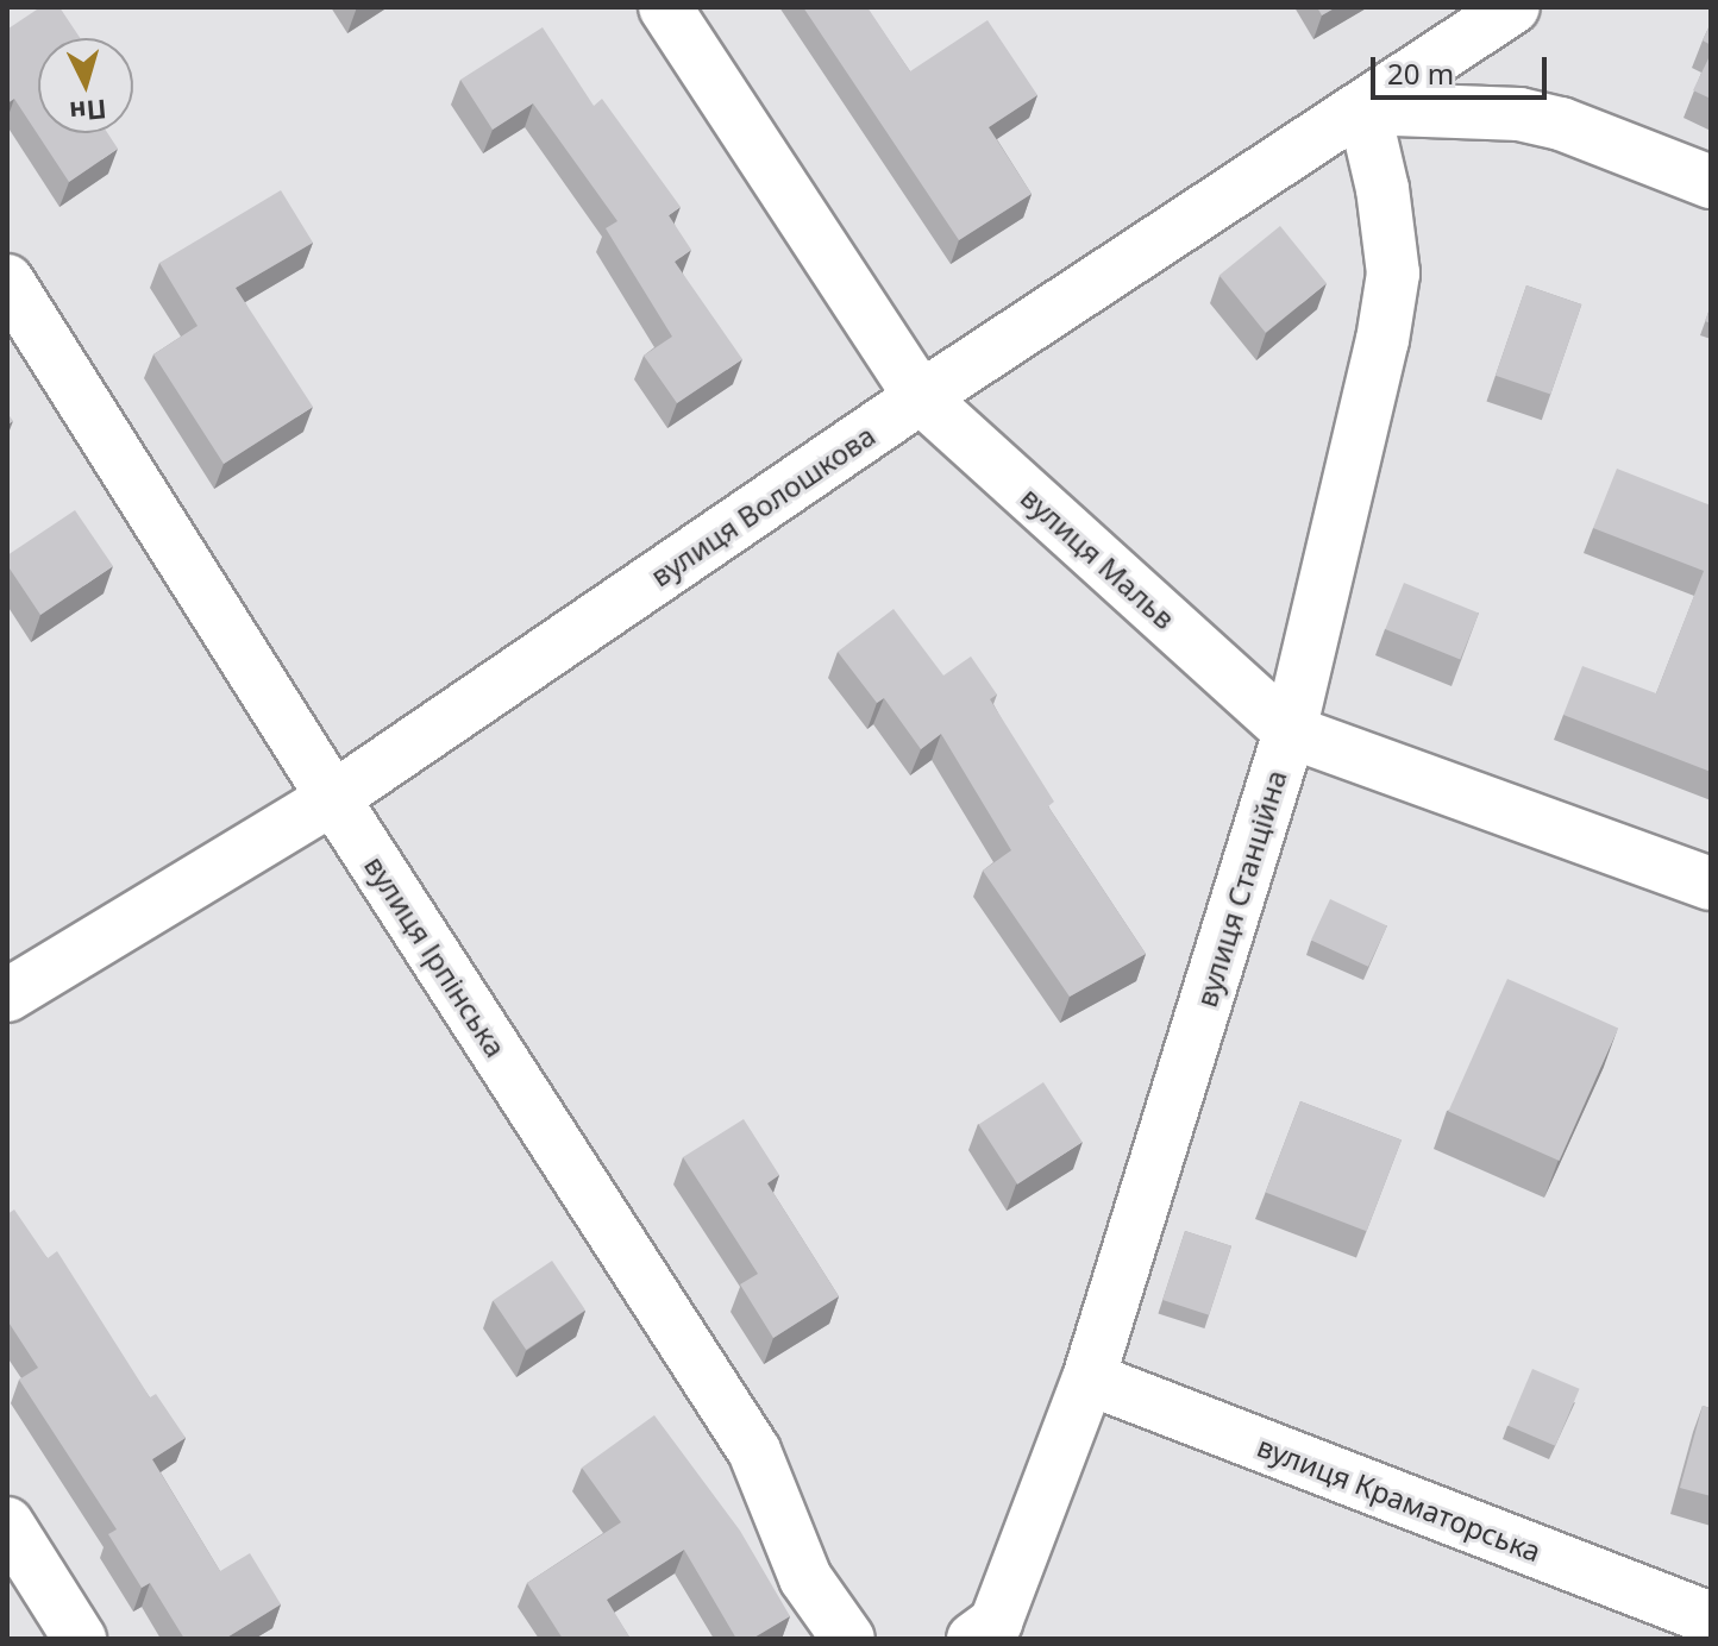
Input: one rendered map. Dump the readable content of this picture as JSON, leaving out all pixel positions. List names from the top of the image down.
{
  "streets": {
    "street": [
      "вулиця Волошкова",
      "вулиця Мальв",
      "вулиця Станційна",
      "вулиця Ірпінська",
      "вулиця Краматорська"
    ]
  },
  "crossings": [
    ["вулиця Волошкова", "вулиця Мальв"],
    ["вулиця Волошкова", "вулиця Станційна"],
    ["вулиця Волошкова", "вулиця Ірпінська"],
    ["вулиця Мальв", "вулиця Станційна"],
    ["вулиця Станційна", "вулиця Краматорська"]
  ],
  "scale_bar": "20 m",
  "north": "bottom"
}
